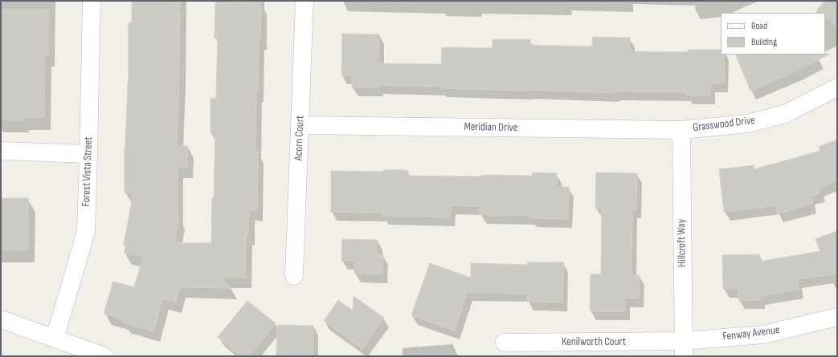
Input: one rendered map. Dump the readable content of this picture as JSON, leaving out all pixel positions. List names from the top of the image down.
{
  "streets": {
    "street": [
      "Grasswood Drive",
      "Meridian Drive",
      "Acorn Court",
      "Forest Vista Street",
      "Hillcroft Way",
      "Fenway Avenue",
      "Kenilworth Court"
    ]
  },
  "crossings": [
    ["Grasswood Drive", "Meridian Drive"],
    ["Grasswood Drive", "Hillcroft Way"],
    ["Meridian Drive", "Acorn Court"],
    ["Meridian Drive", "Hillcroft Way"],
    ["Hillcroft Way", "Fenway Avenue"],
    ["Hillcroft Way", "Kenilworth Court"],
    ["Fenway Avenue", "Kenilworth Court"]
  ],
  "legend": ["Road", "Building"]
}
